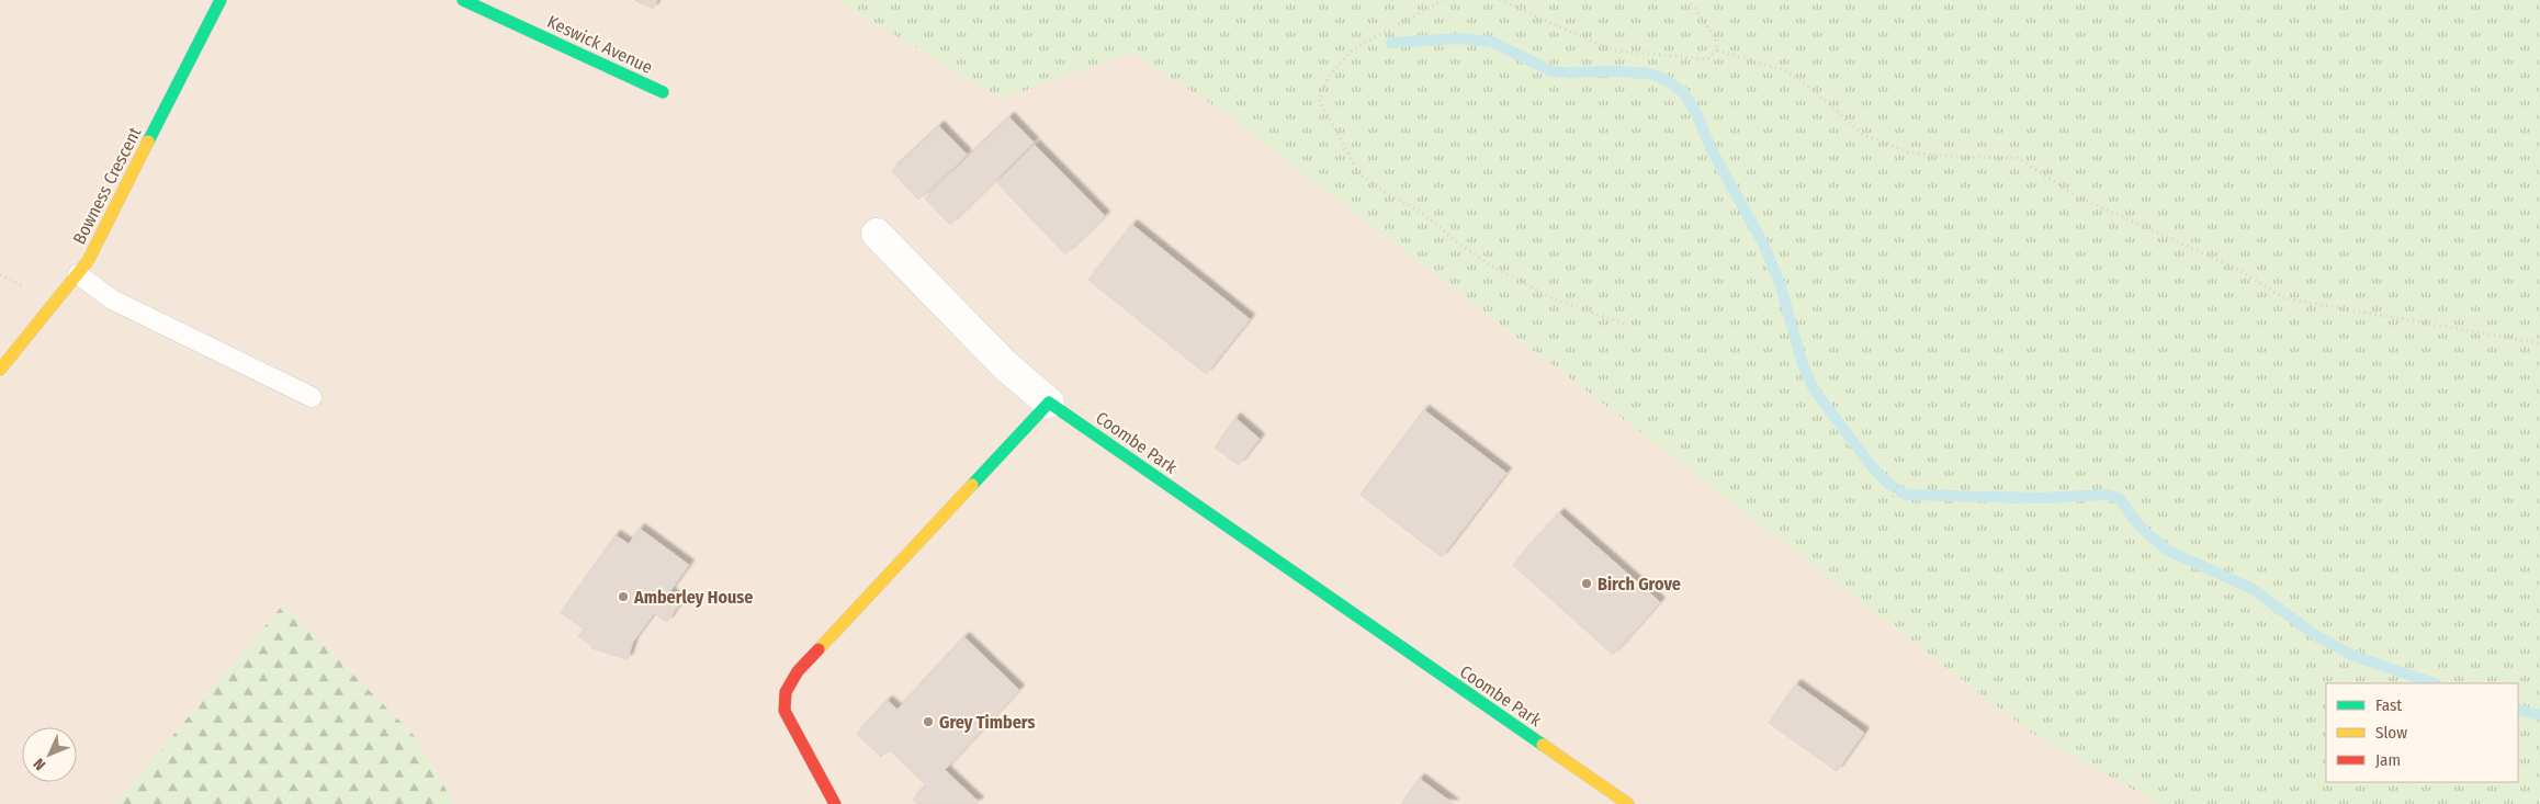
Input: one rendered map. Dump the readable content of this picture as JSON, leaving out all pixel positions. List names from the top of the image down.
{
  "streets": {
    "street": ["Keswick Avenue", "Bowness Crescent", "Coombe Park"]
  },
  "places": ["Birch Grove", "Amberley House", "Grey Timbers"],
  "legend": ["Fast", "Slow", "Jam"],
  "north": "bottom left"
}
